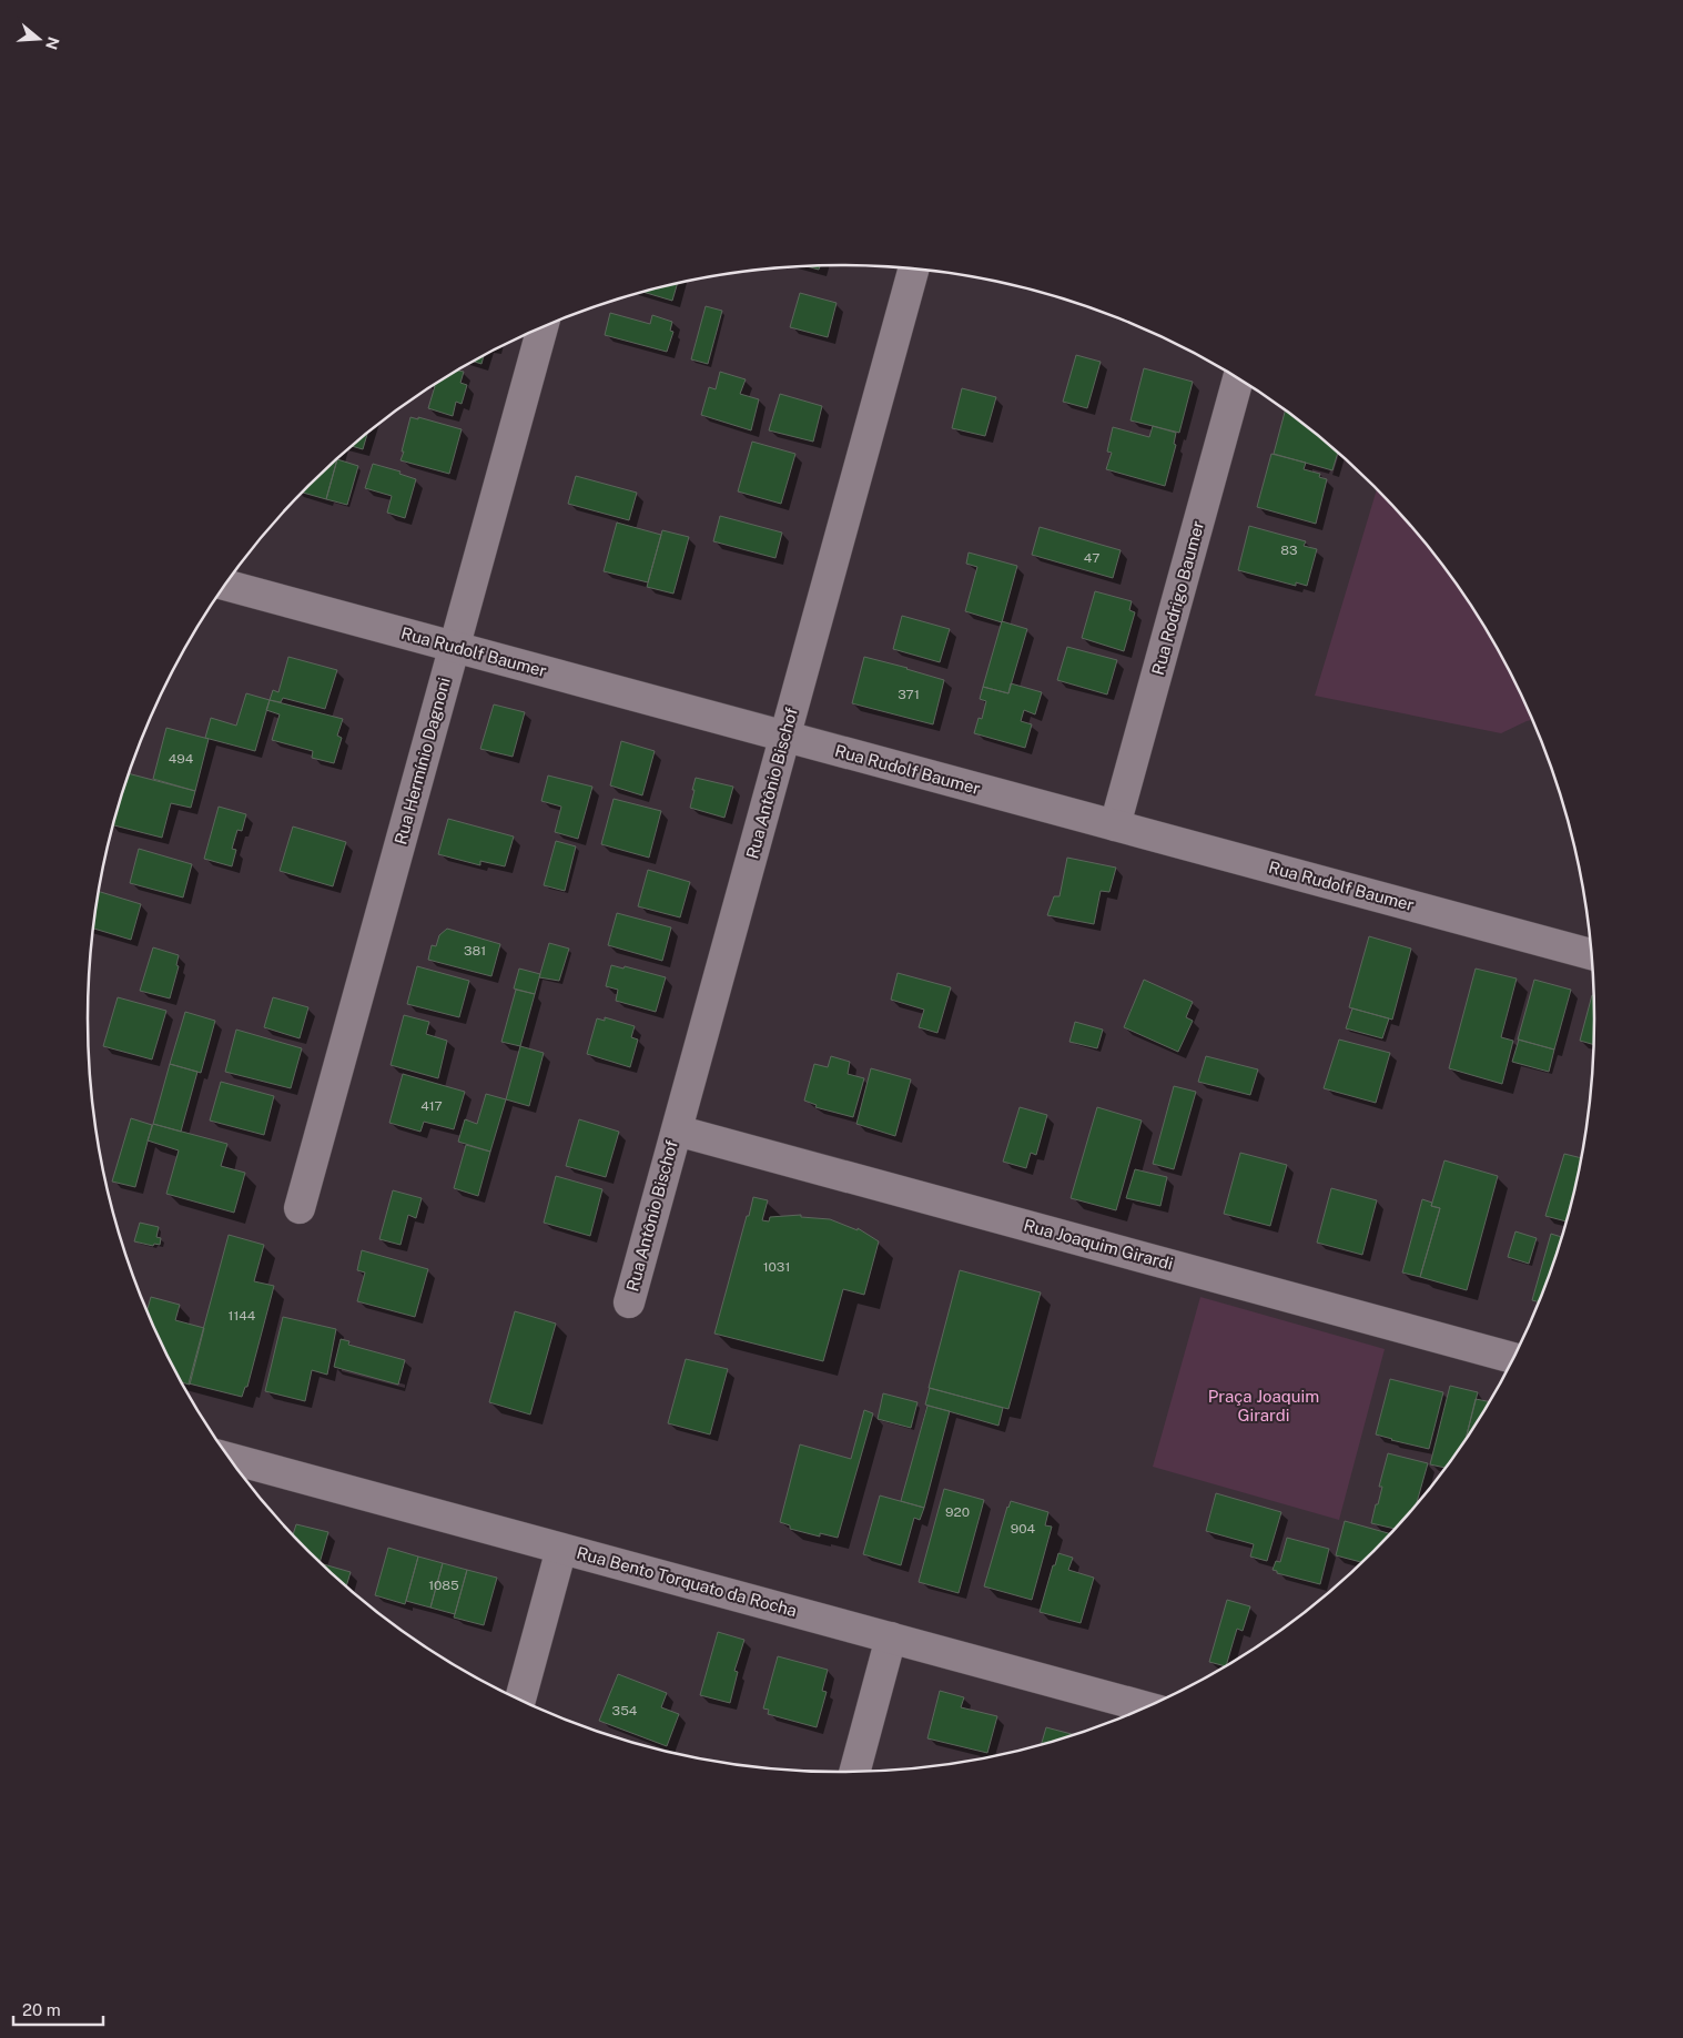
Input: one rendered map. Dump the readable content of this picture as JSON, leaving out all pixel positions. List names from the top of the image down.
{
  "streets": {
    "street": [
      "Rua Rodrigo Baumer",
      "Rua Rudolf Baumer",
      "Rua Hermínio Dagnoni",
      "Rua Antônio Bischof",
      "Rua Joaquim Girardi",
      "Rua Bento Torquato da Rocha"
    ]
  },
  "crossings": [
    ["Rua Rodrigo Baumer", "Rua Rudolf Baumer"],
    ["Rua Rudolf Baumer", "Rua Hermínio Dagnoni"],
    ["Rua Rudolf Baumer", "Rua Antônio Bischof"],
    ["Rua Antônio Bischof", "Rua Joaquim Girardi"]
  ],
  "parks": ["Praça Joaquim Girardi"],
  "house_numbers": [
    "83",
    "47",
    "371",
    "494",
    "381",
    "417",
    "1031",
    "1144",
    "920",
    "904",
    "1085",
    "354"
  ],
  "scale_bar": "20 m",
  "north": "right"
}
